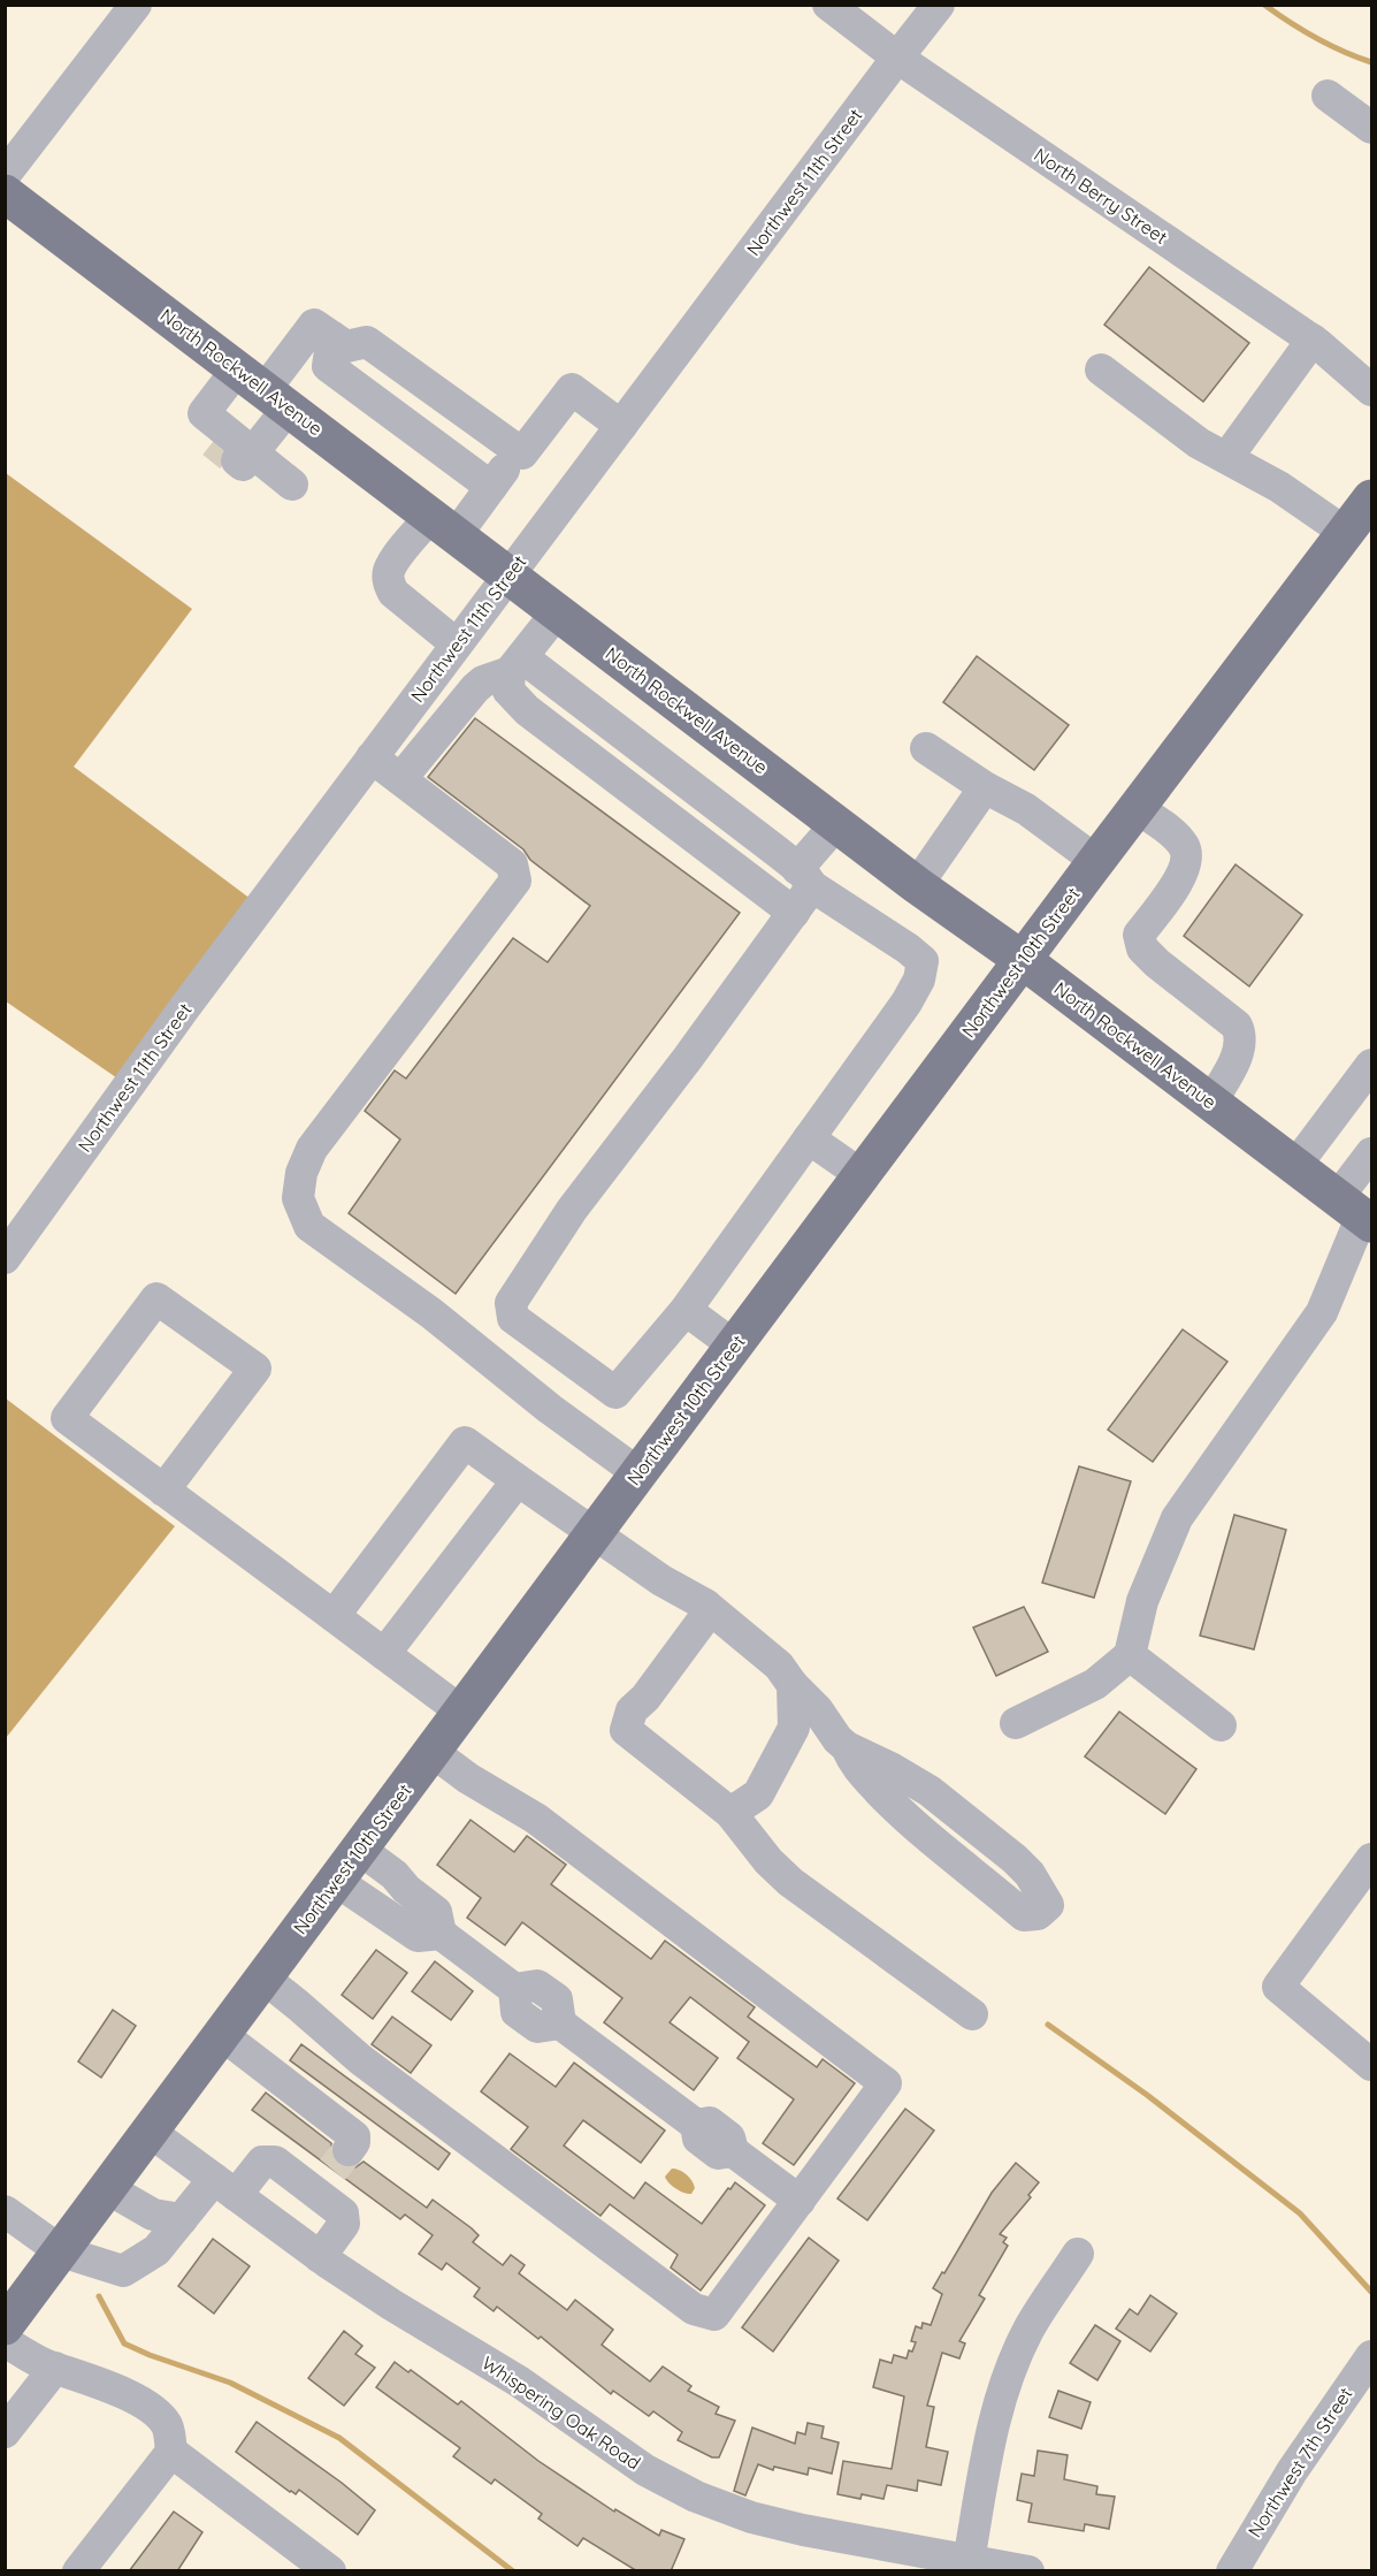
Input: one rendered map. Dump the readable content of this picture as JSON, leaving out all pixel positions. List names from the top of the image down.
{
  "streets": {
    "main road": ["North Rockwell Avenue", "Northwest 10th Street"],
    "street": [
      "Northwest 11th Street",
      "North Berry Street",
      "Whispering Oak Road",
      "Northwest 7th Street"
    ]
  },
  "crossings": [
    ["Northwest 11th Street", "North Berry Street"],
    ["Northwest 11th Street", "North Rockwell Avenue"],
    ["North Rockwell Avenue", "Northwest 10th Street"],
    ["Northwest 10th Street", "Whispering Oak Road"]
  ]
}
